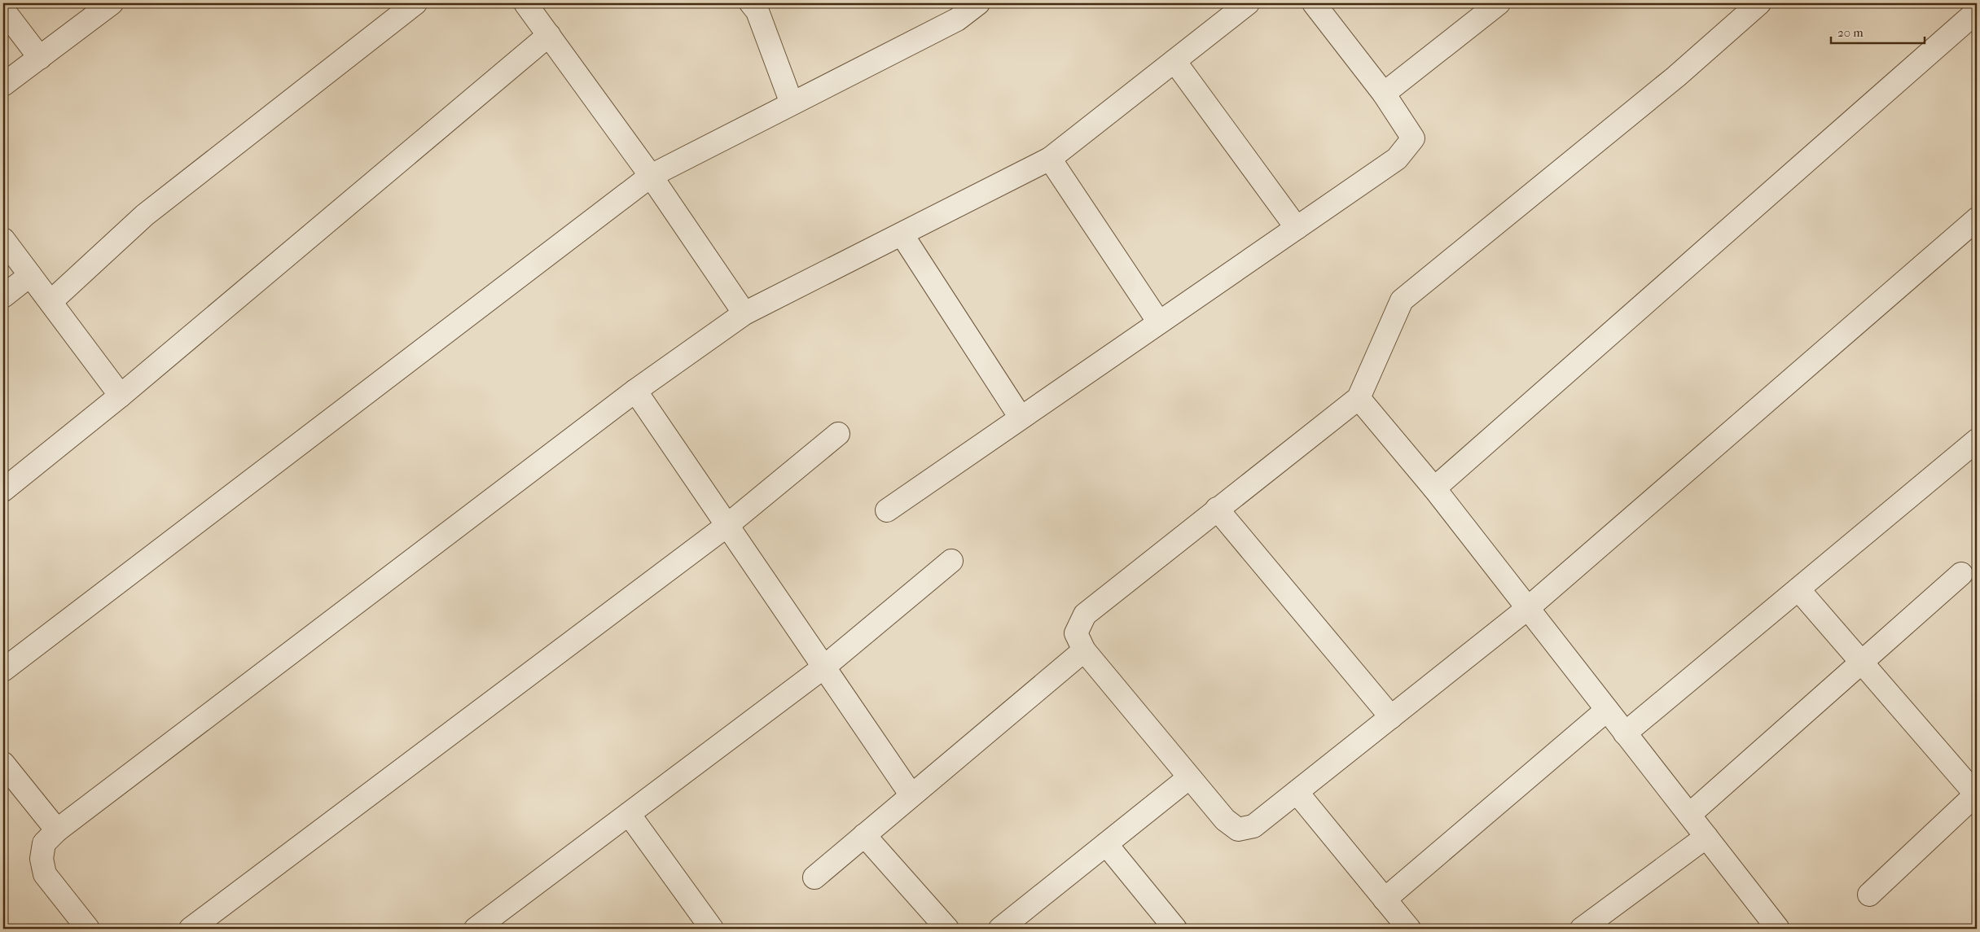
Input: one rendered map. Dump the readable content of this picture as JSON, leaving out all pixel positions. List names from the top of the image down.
{
  "scale_bar": "20 m"
}
